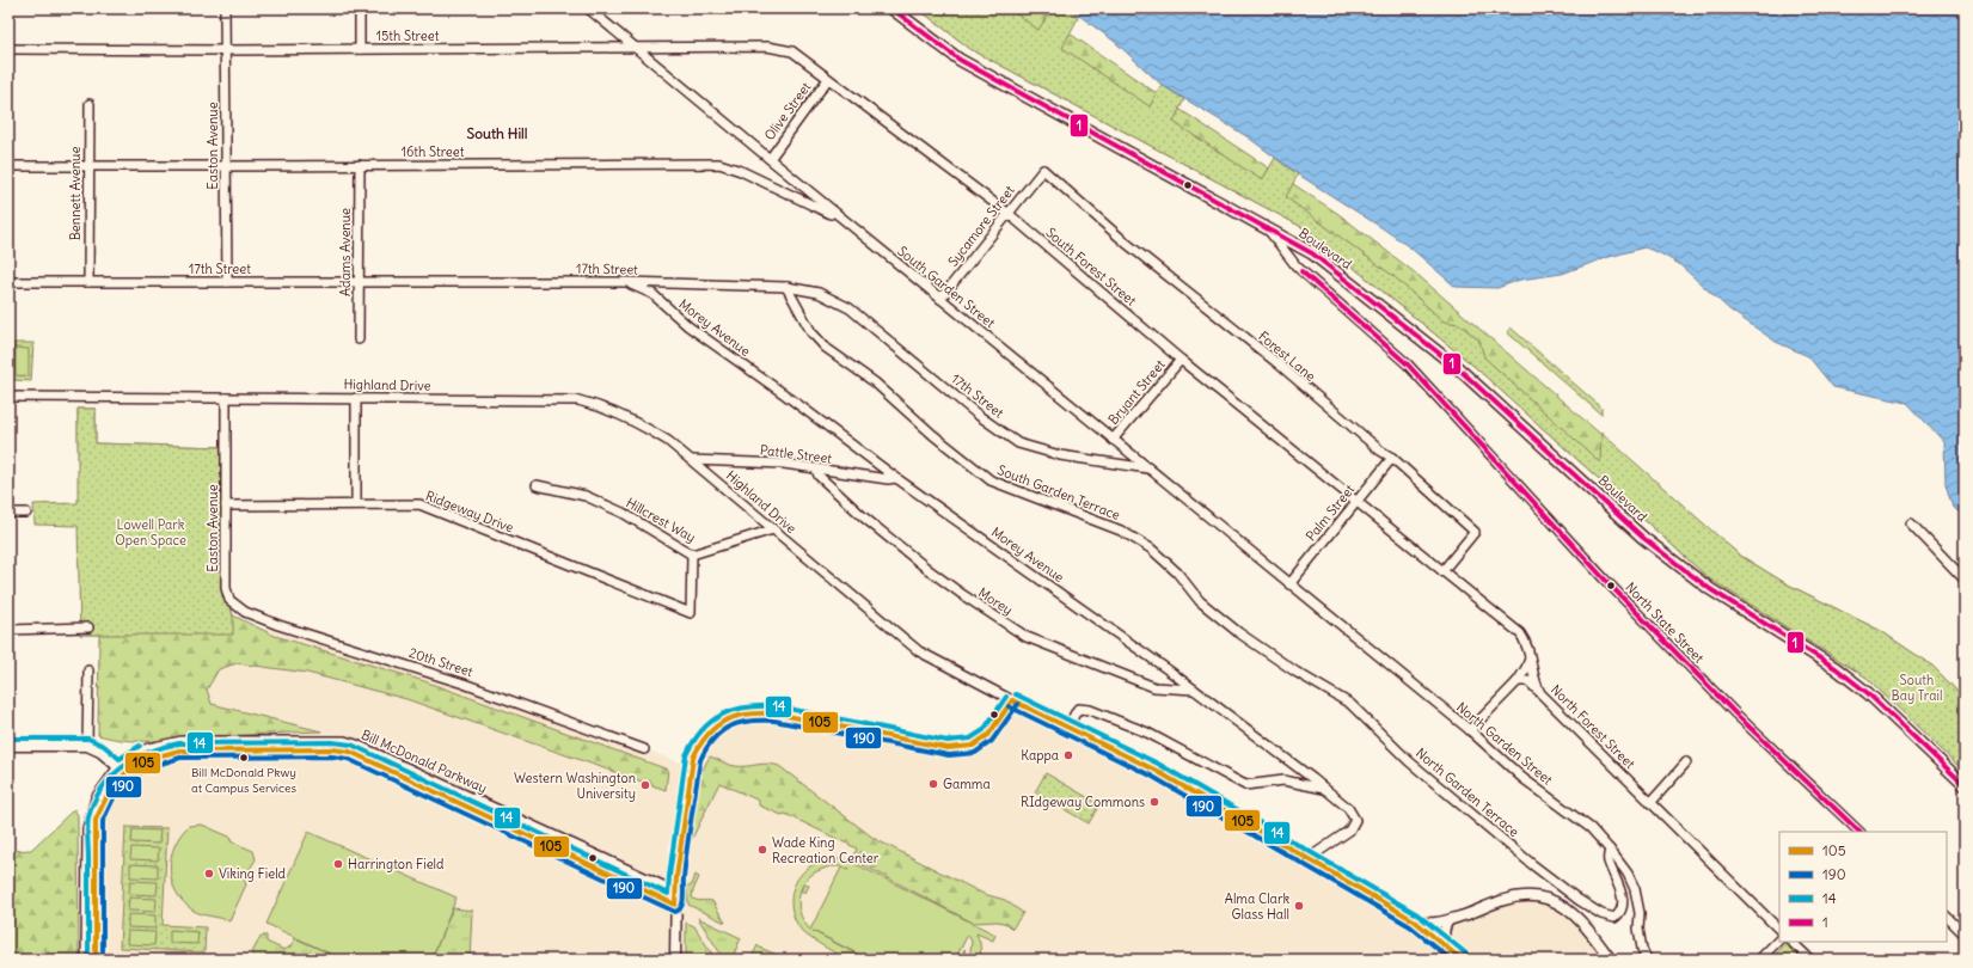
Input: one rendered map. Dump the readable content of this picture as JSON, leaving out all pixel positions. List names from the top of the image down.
{
  "streets": {
    "main road": ["Boulevard", "Bill McDonald Parkway"],
    "street": [
      "15th Street",
      "Olive Street",
      "Easton Avenue",
      "16th Street",
      "Bennett Avenue",
      "Sycamore Street",
      "Adams Avenue",
      "South Forest Street",
      "17th Street",
      "South Garden Street",
      "Morey Avenue",
      "Forest Lane",
      "Highland Drive",
      "Bryant Street",
      "Pattle Street",
      "South Garden Terrace",
      "Ridgeway Drive",
      "Palm Street",
      "Hillcrest Way",
      "Morey",
      "North State Street",
      "20th Street",
      "North Forest Street",
      "North Garden Street",
      "North Garden Terrace"
    ]
  },
  "crossings": [
    ["15th Street", "Easton Avenue"],
    ["15th Street", "South Forest Street"],
    ["15th Street", "South Garden Street"],
    ["Olive Street", "South Forest Street"],
    ["Olive Street", "South Garden Street"],
    ["Easton Avenue", "16th Street"],
    ["Easton Avenue", "17th Street"],
    ["Easton Avenue", "Highland Drive"],
    ["Easton Avenue", "Ridgeway Drive"],
    ["Easton Avenue", "20th Street"],
    ["16th Street", "Bennett Avenue"],
    ["16th Street", "Adams Avenue"],
    ["16th Street", "South Garden Street"],
    ["Bennett Avenue", "17th Street"],
    ["Sycamore Street", "South Forest Street"],
    ["Sycamore Street", "South Garden Street"],
    ["Sycamore Street", "Forest Lane"],
    ["Boulevard", "North State Street"],
    ["Adams Avenue", "17th Street"],
    ["South Forest Street", "Bryant Street"],
    ["South Forest Street", "Palm Street"],
    ["South Forest Street", "North Forest Street"],
    ["17th Street", "South Garden Street"],
    ["17th Street", "Morey Avenue"],
    ["17th Street", "South Garden Terrace"],
    ["South Garden Street", "Bryant Street"],
    ["South Garden Street", "Palm Street"],
    ["South Garden Street", "North Garden Street"],
    ["Morey Avenue", "Highland Drive"],
    ["Morey Avenue", "Pattle Street"],
    ["Morey Avenue", "Morey"],
    ["Forest Lane", "Palm Street"],
    ["Forest Lane", "North Forest Street"],
    ["Highland Drive", "Pattle Street"],
    ["Highland Drive", "Hillcrest Way"],
    ["Pattle Street", "Morey"],
    ["South Garden Terrace", "North Garden Terrace"],
    ["Ridgeway Drive", "Hillcrest Way"],
    ["Palm Street", "North Forest Street"],
    ["Palm Street", "North Garden Street"],
    ["North Garden Street", "North Garden Terrace"]
  ],
  "districts": ["South Hill"],
  "parks": ["Lowell Park Open Space", "South Bay Trail"],
  "places": [
    "Kappa",
    "Bill McDonald Pkwy at Campus Services",
    "Gamma",
    "Western Washington University",
    "RIdgeway Commons",
    "Wade King Recreation Center",
    "Harrington Field",
    "Viking Field",
    "Alma Clark Glass Hall"
  ],
  "lines": [
    "transit line 1",
    "transit line 14",
    "transit line 105",
    "transit line 190"
  ],
  "legend": [
    "105",
    "190",
    "14",
    "1"
  ]
}
